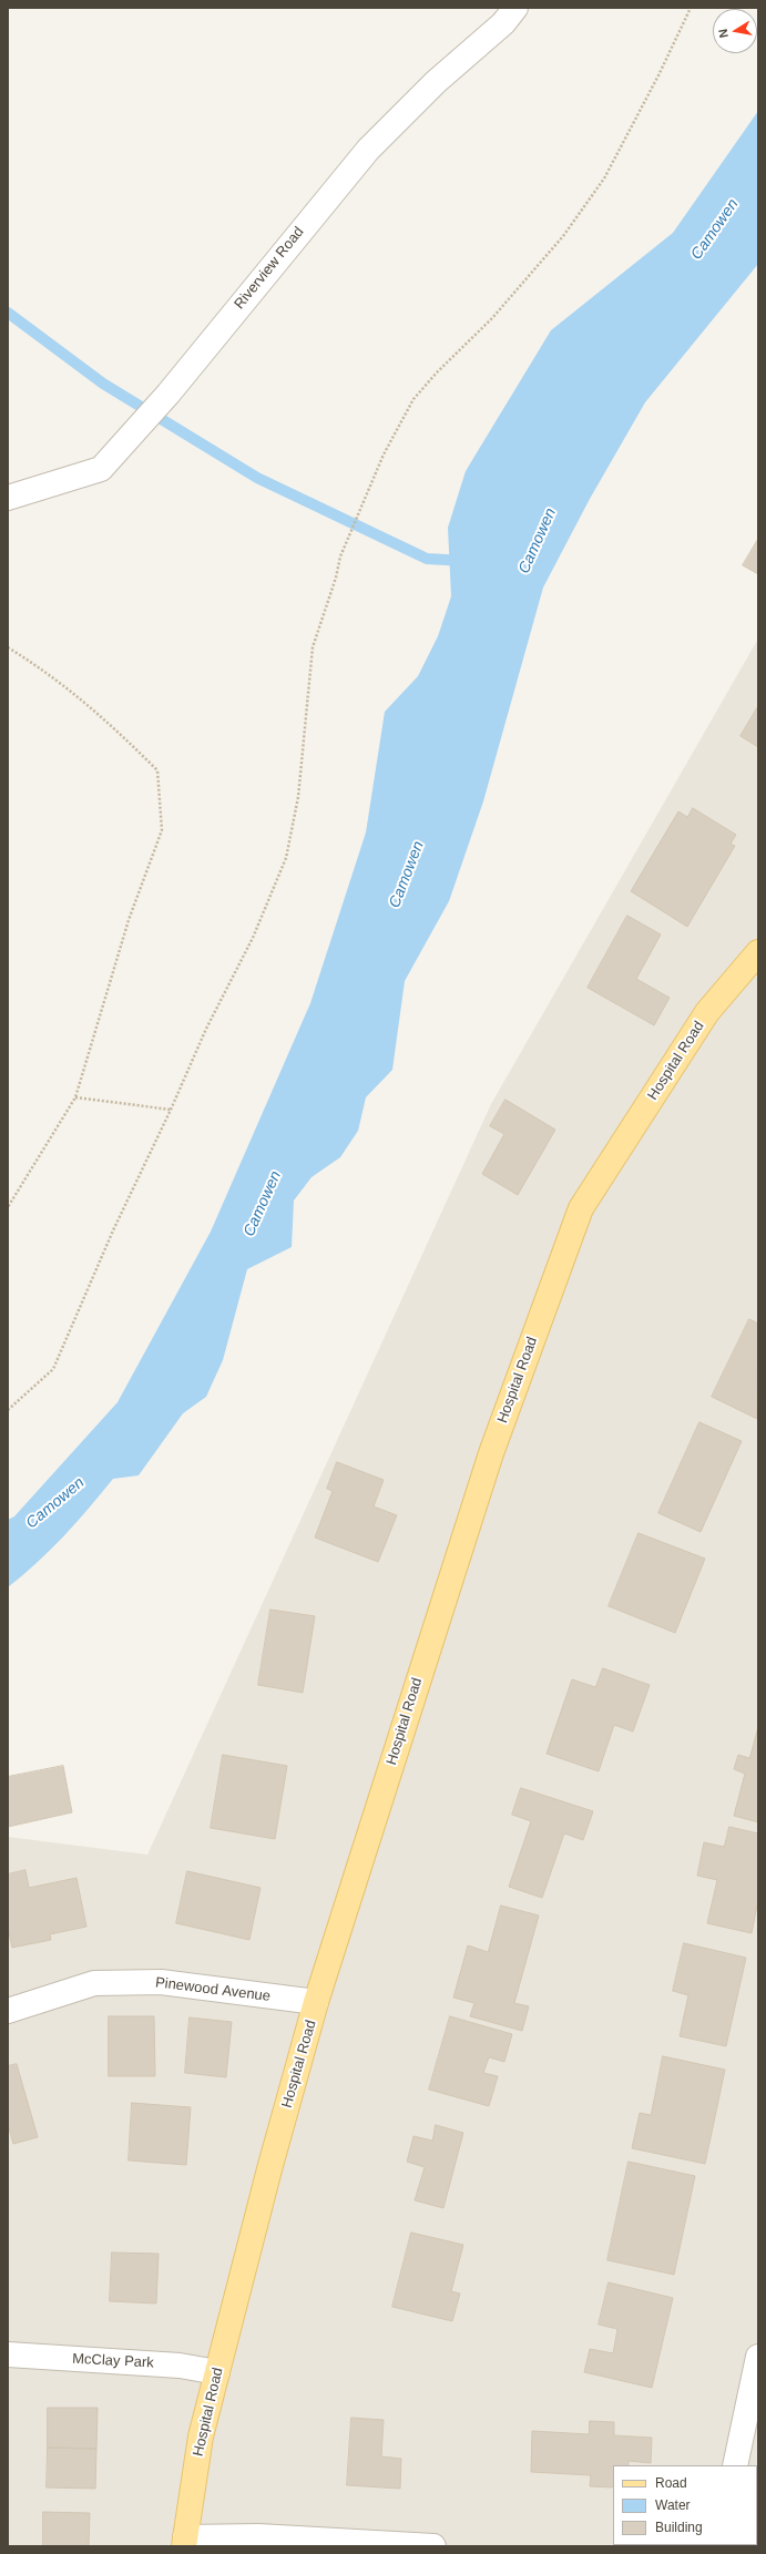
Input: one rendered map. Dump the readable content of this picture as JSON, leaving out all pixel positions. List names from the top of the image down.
{
  "streets": {
    "main road": ["Hospital Road"],
    "street": ["Riverview Road", "Pinewood Avenue", "McClay Park"]
  },
  "crossings": [
    ["Hospital Road", "Pinewood Avenue"],
    ["Hospital Road", "McClay Park"]
  ],
  "water": ["Camowen"],
  "legend": ["Road", "Water", "Building"],
  "north": "left"
}
